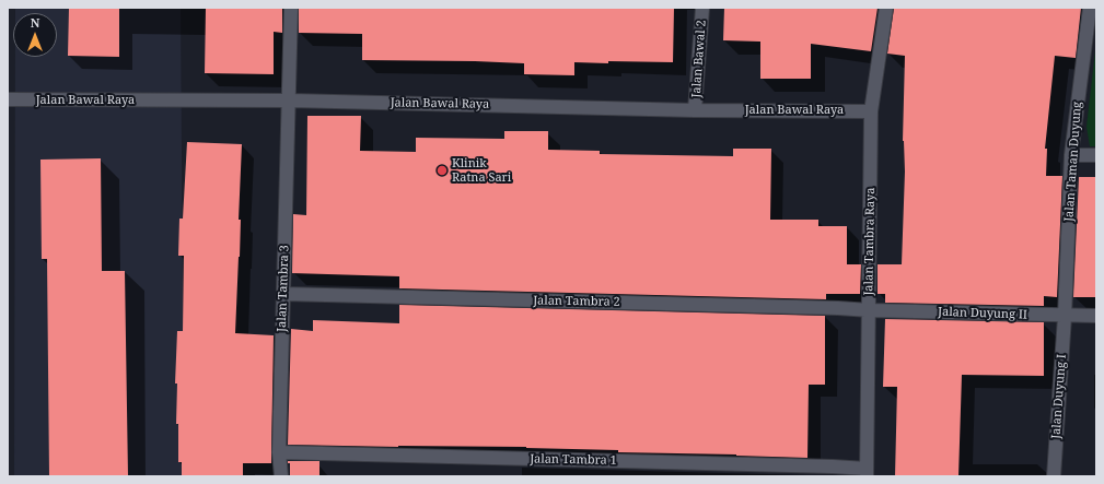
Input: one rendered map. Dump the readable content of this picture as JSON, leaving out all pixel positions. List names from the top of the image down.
{
  "streets": {
    "street": [
      "Jalan Bawal 2",
      "Jalan Bawal Raya",
      "Jalan Taman Duyung",
      "Jalan Tambra Raya",
      "Jalan Tambra 3",
      "Jalan Tambra 2",
      "Jalan Duyung II",
      "Jalan Duyung I",
      "Jalan Tambra 1"
    ]
  },
  "crossings": [
    ["Jalan Bawal 2", "Jalan Bawal Raya"],
    ["Jalan Bawal Raya", "Jalan Tambra Raya"],
    ["Jalan Bawal Raya", "Jalan Tambra 3"],
    ["Jalan Taman Duyung", "Jalan Duyung II"],
    ["Jalan Taman Duyung", "Jalan Duyung I"],
    ["Jalan Tambra Raya", "Jalan Tambra 2"],
    ["Jalan Tambra Raya", "Jalan Duyung II"],
    ["Jalan Tambra Raya", "Jalan Tambra 1"],
    ["Jalan Tambra 3", "Jalan Tambra 2"],
    ["Jalan Tambra 3", "Jalan Tambra 1"],
    ["Jalan Tambra 2", "Jalan Duyung II"],
    ["Jalan Duyung II", "Jalan Duyung I"]
  ],
  "places": ["Klinik Ratna Sari"],
  "north": "top"
}
